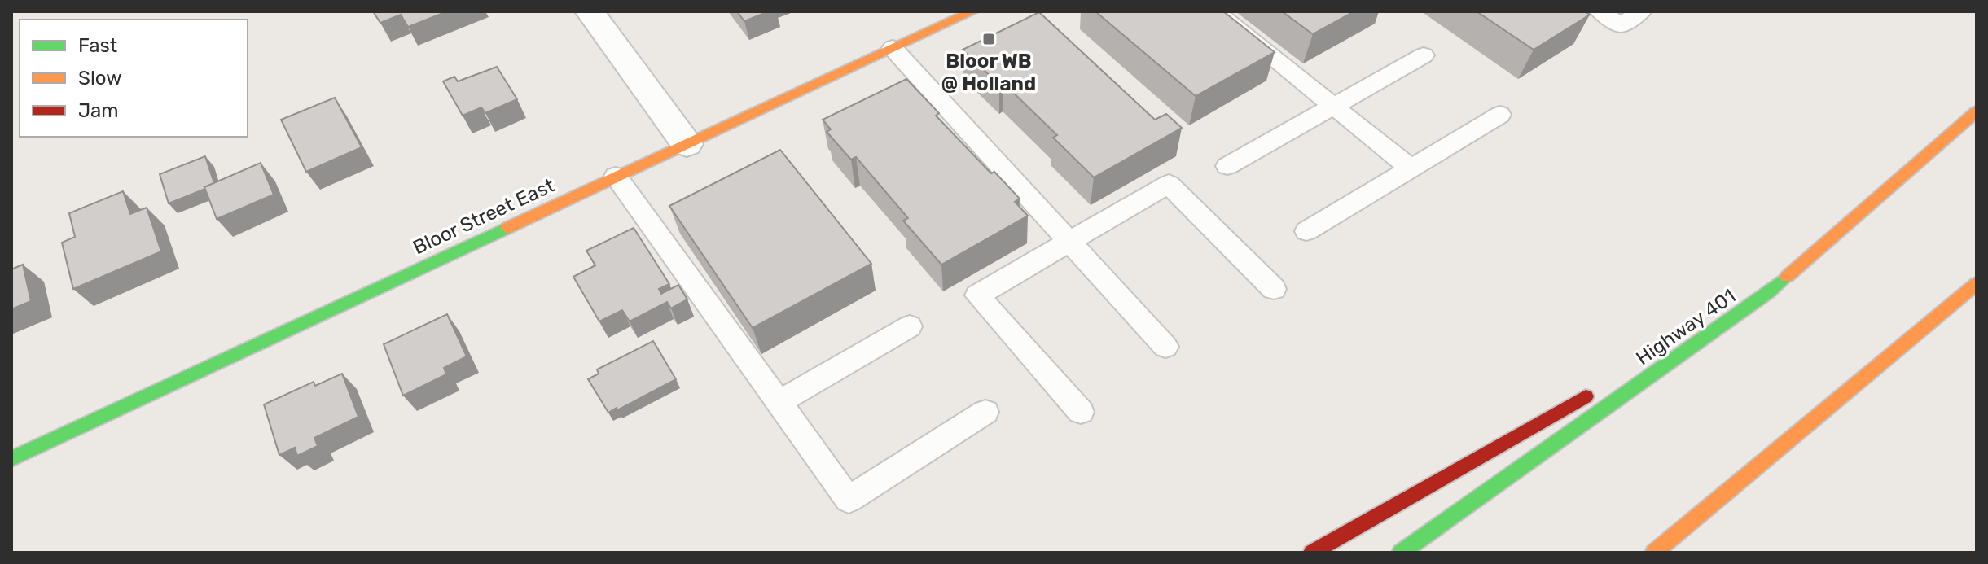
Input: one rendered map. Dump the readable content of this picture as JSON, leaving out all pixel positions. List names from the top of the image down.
{
  "streets": {
    "main road": ["Bloor Street East", "Highway 401"]
  },
  "places": {
    "transit": ["Bloor WB @ Holland"]
  },
  "legend": ["Fast", "Slow", "Jam"]
}
